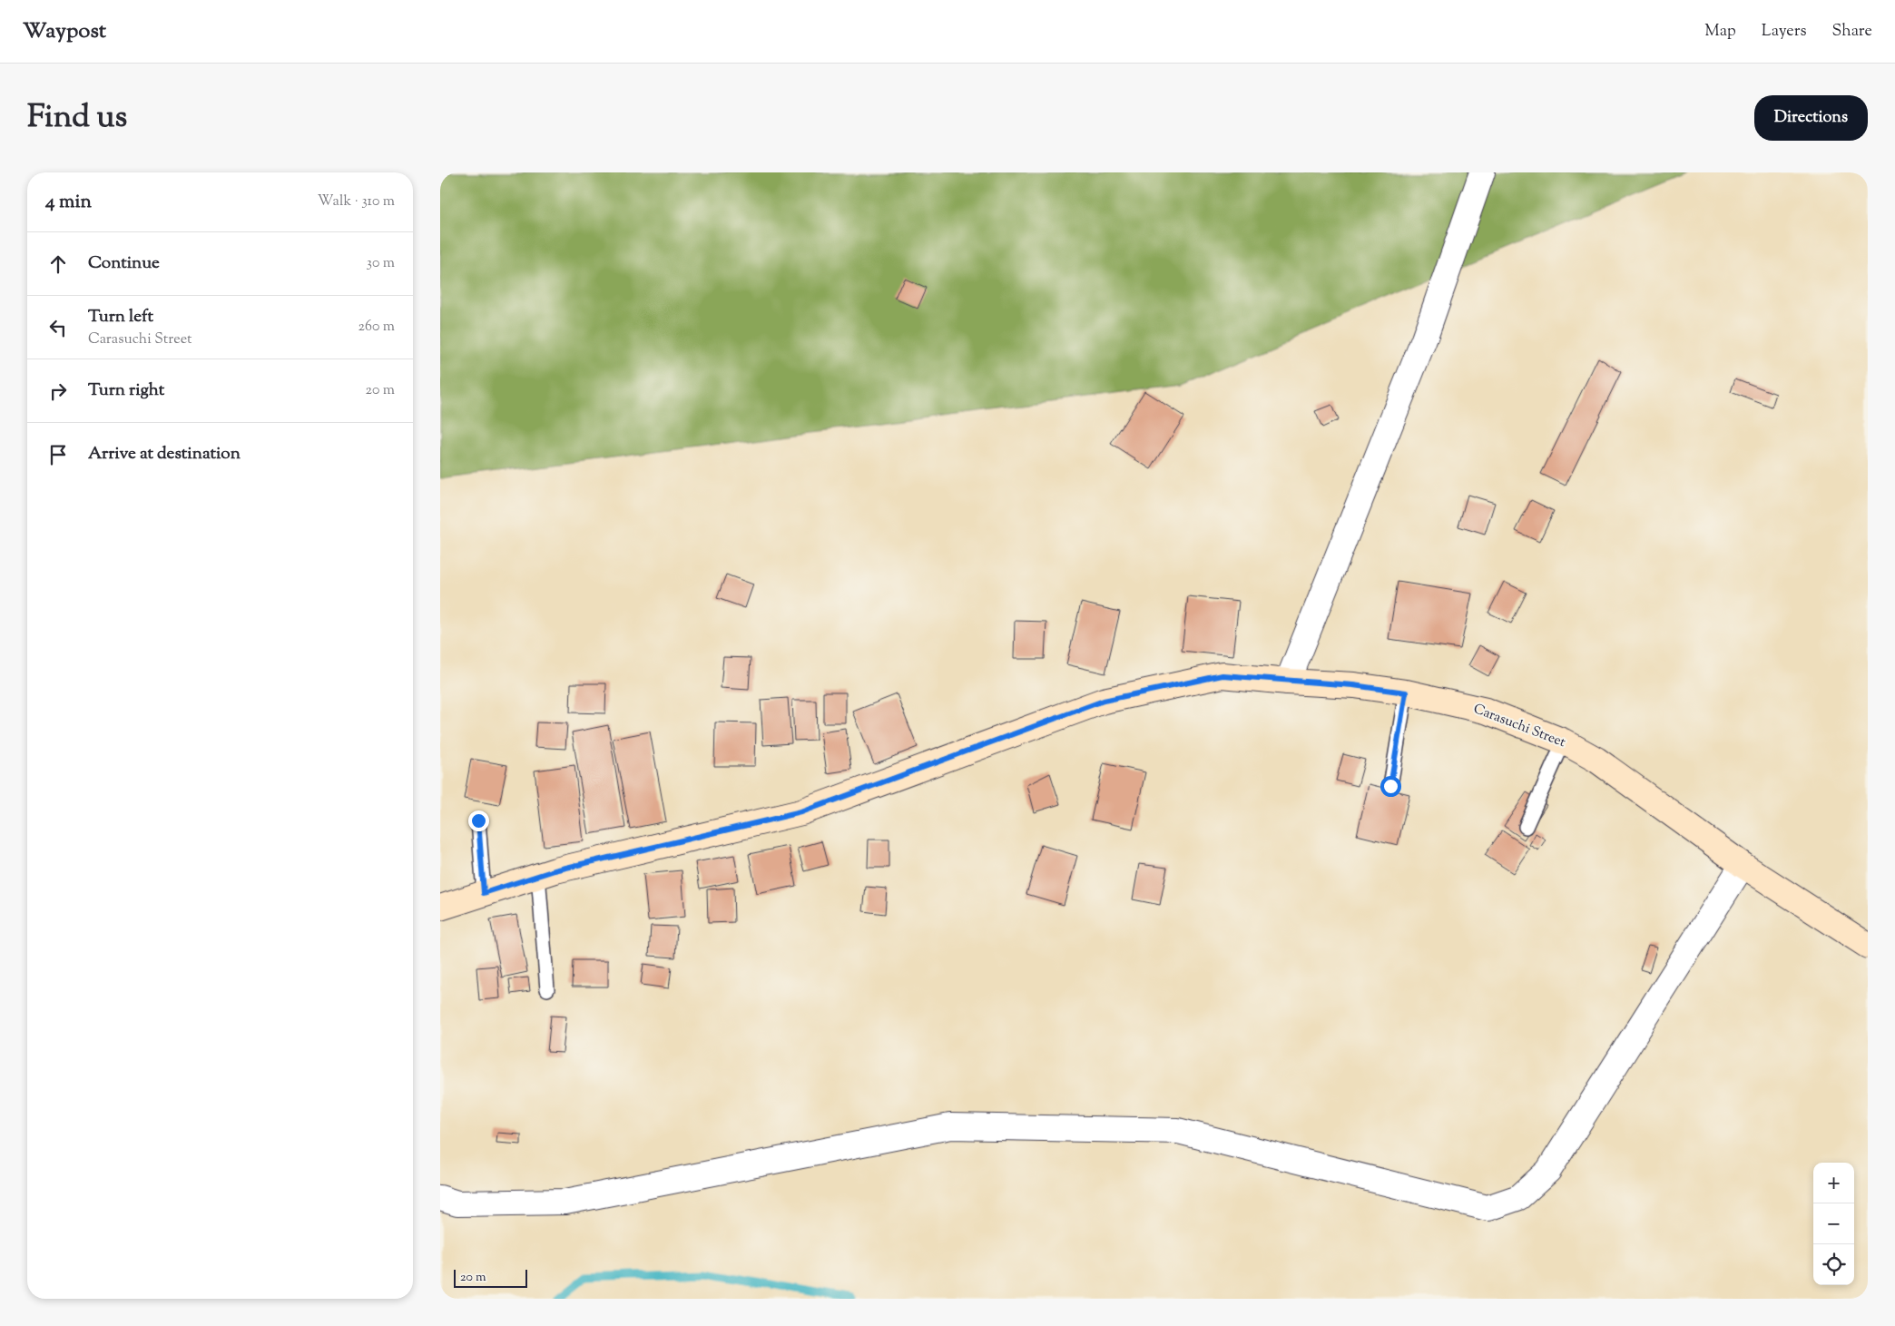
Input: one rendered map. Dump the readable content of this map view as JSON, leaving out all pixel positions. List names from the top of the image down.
{
  "streets": {
    "street": ["Carasuchi Street"]
  },
  "scale_bar": "20 m",
  "page": {
    "header": "Waypost",
    "nav": ["Map", "Layers", "Share"],
    "title": "Find us",
    "buttons": "Directions",
    "heading": ["4 min", "Walk · 310 m"],
    "list": [
      ["Continue", "30 m"],
      ["Turn left", "Carasuchi Street", "260 m"],
      ["Turn right", "20 m"],
      "Arrive at destination"
    ],
    "map_buttons": ["+", "−"],
    "scale": "20 m"
  }
}
